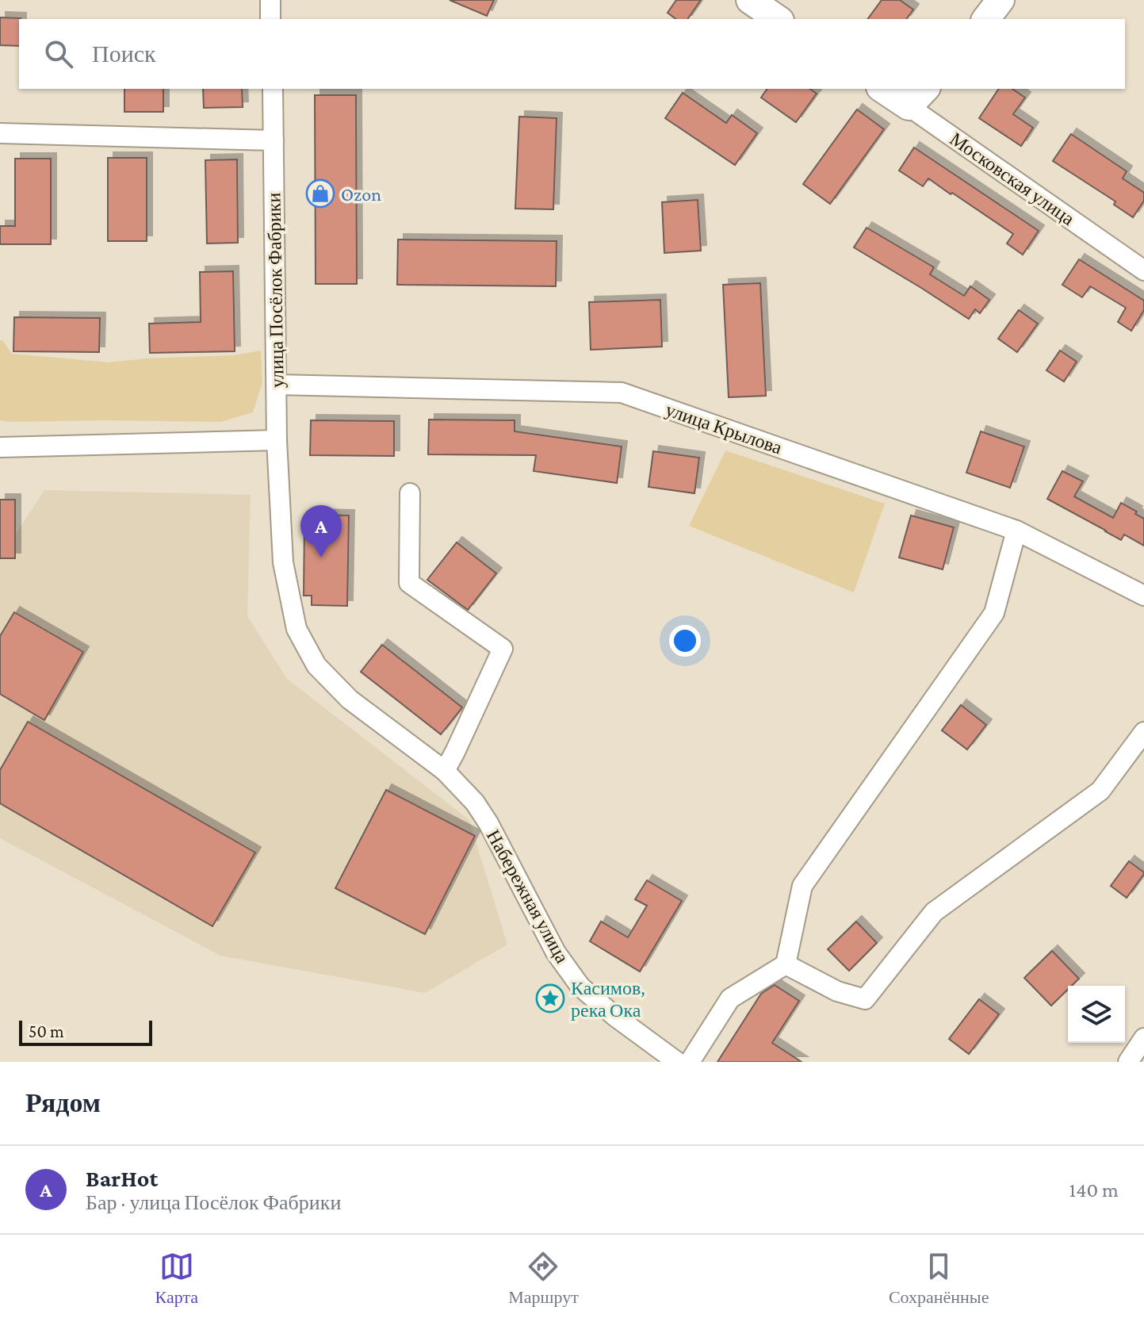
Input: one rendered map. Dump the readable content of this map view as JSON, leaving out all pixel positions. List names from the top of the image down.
{
  "streets": {
    "main road": ["Московская улица"],
    "street": ["улица Посёлок Фабрики", "улица Крылова", "Набережная улица"]
  },
  "crossings": [
    ["улица Посёлок Фабрики", "улица Крылова"],
    ["улица Посёлок Фабрики", "Набережная улица"]
  ],
  "places": {
    "shop": ["Ozon"],
    "place": ["Касимов, река Ока"]
  },
  "scale_bar": "50 m",
  "page": {
    "search": "Поиск",
    "pins": "A",
    "scale": "50 m",
    "heading": "Рядом",
    "list": [
      {
        "mark": "A",
        "name": "BarHot",
        "note": "Бар · улица Посёлок Фабрики",
        "value": "140 m"
      }
    ],
    "nav": ["Карта", "Маршрут", "Сохранённые"]
  }
}
